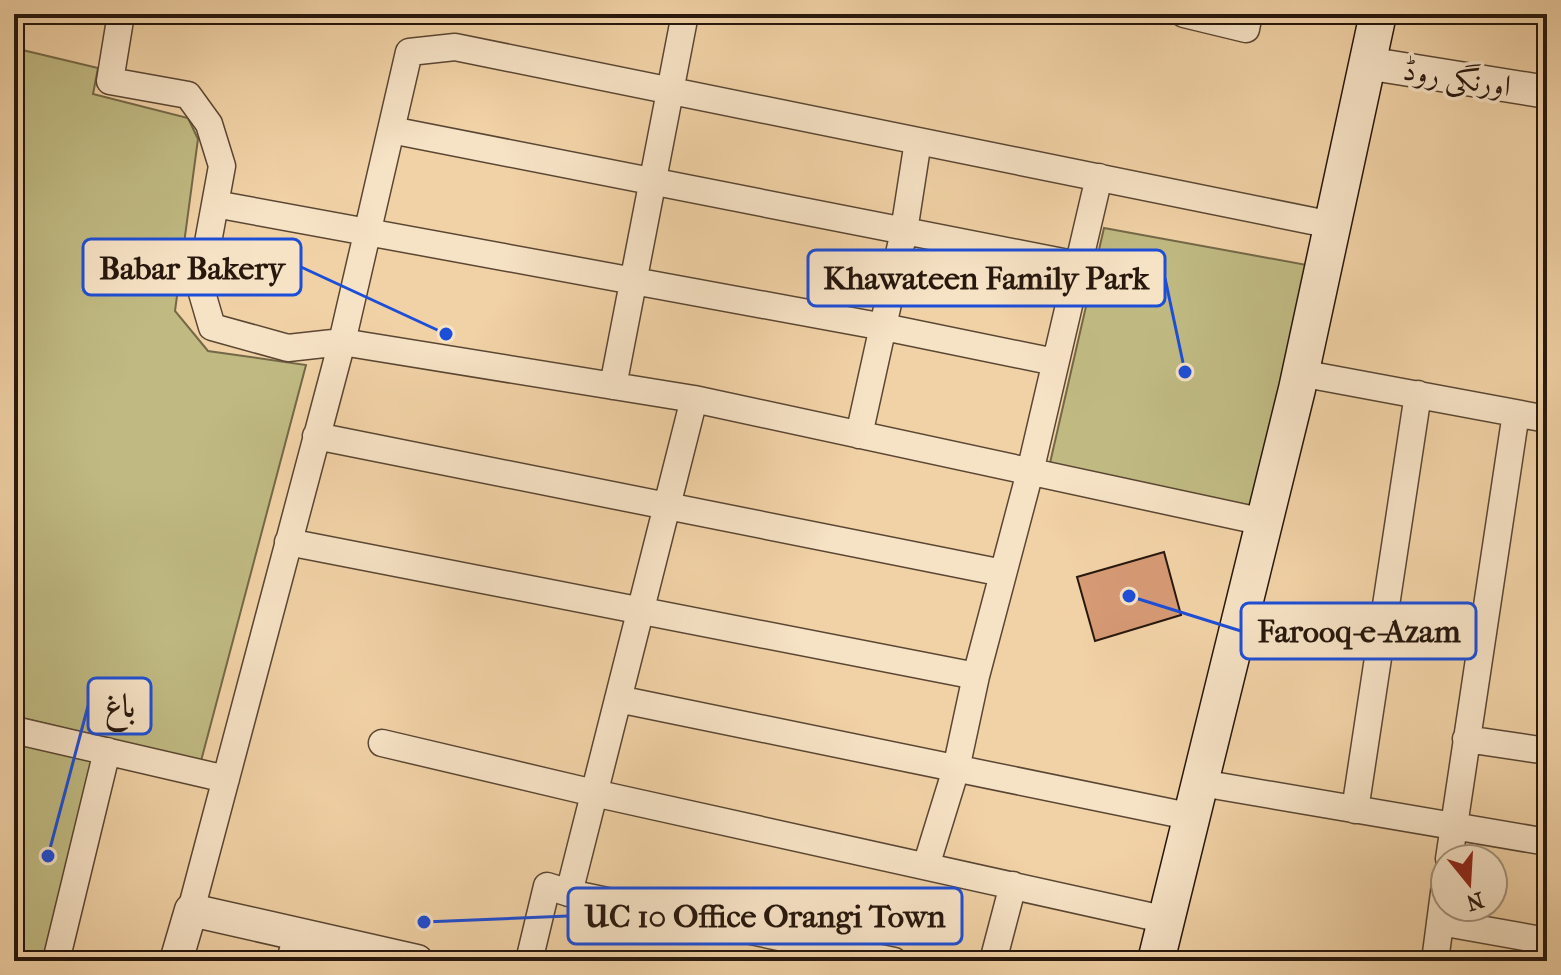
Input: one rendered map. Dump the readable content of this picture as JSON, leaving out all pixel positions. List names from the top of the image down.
{
  "streets": {
    "street": ["اورنگی روڈ"]
  },
  "places": [
    "Babar Bakery",
    "Khawateen Family Park",
    "Farooq-e-Azam",
    "باغ",
    "UC 10 Office Orangi Town"
  ],
  "north": "bottom"
}
